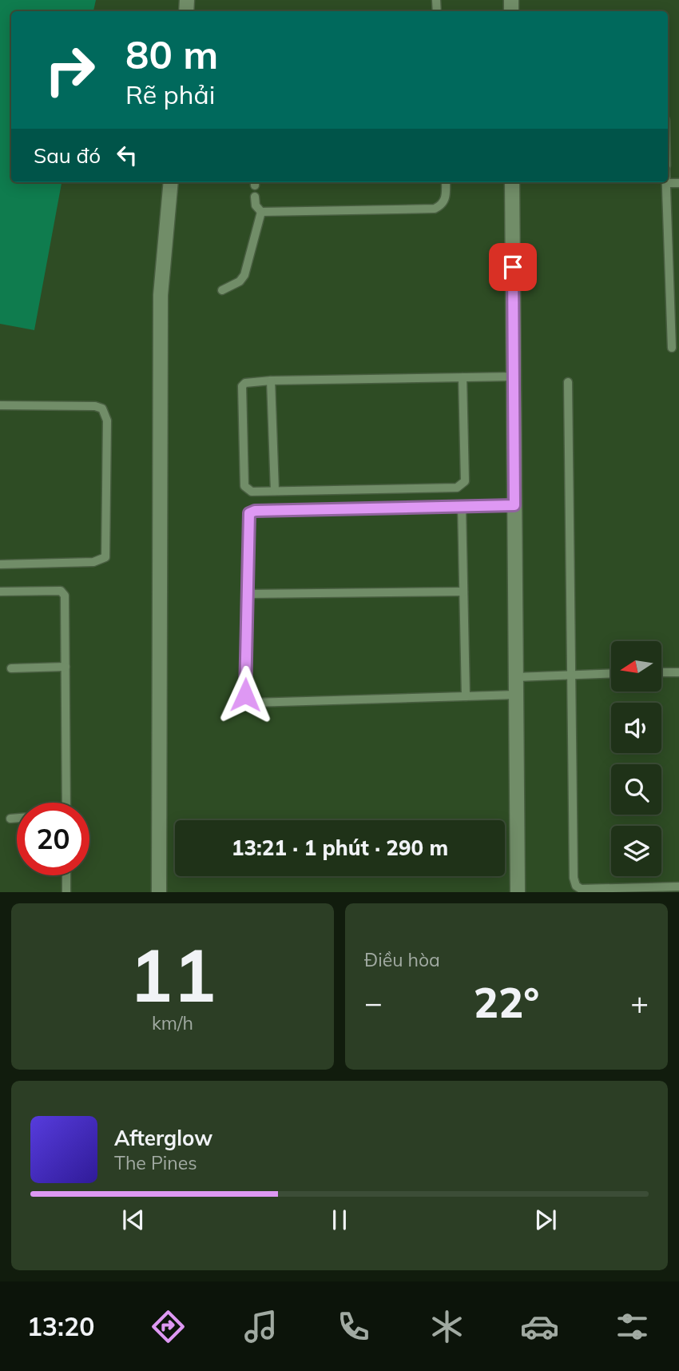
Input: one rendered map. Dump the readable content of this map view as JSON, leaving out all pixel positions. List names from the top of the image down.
{
  "north": "left",
  "page": {
    "turn": ["80 m", "Rẽ phải"],
    "then": "Sau đó",
    "limit": "20",
    "trip": "13:21 · 1 phút · 290 m",
    "tile": [
      ["11", "km/h"],
      "Điều hòa"
    ],
    "heat": ["−", "22°", "+"],
    "song": ["Afterglow", "The Pines"],
    "tabs": "13:20"
  }
}
